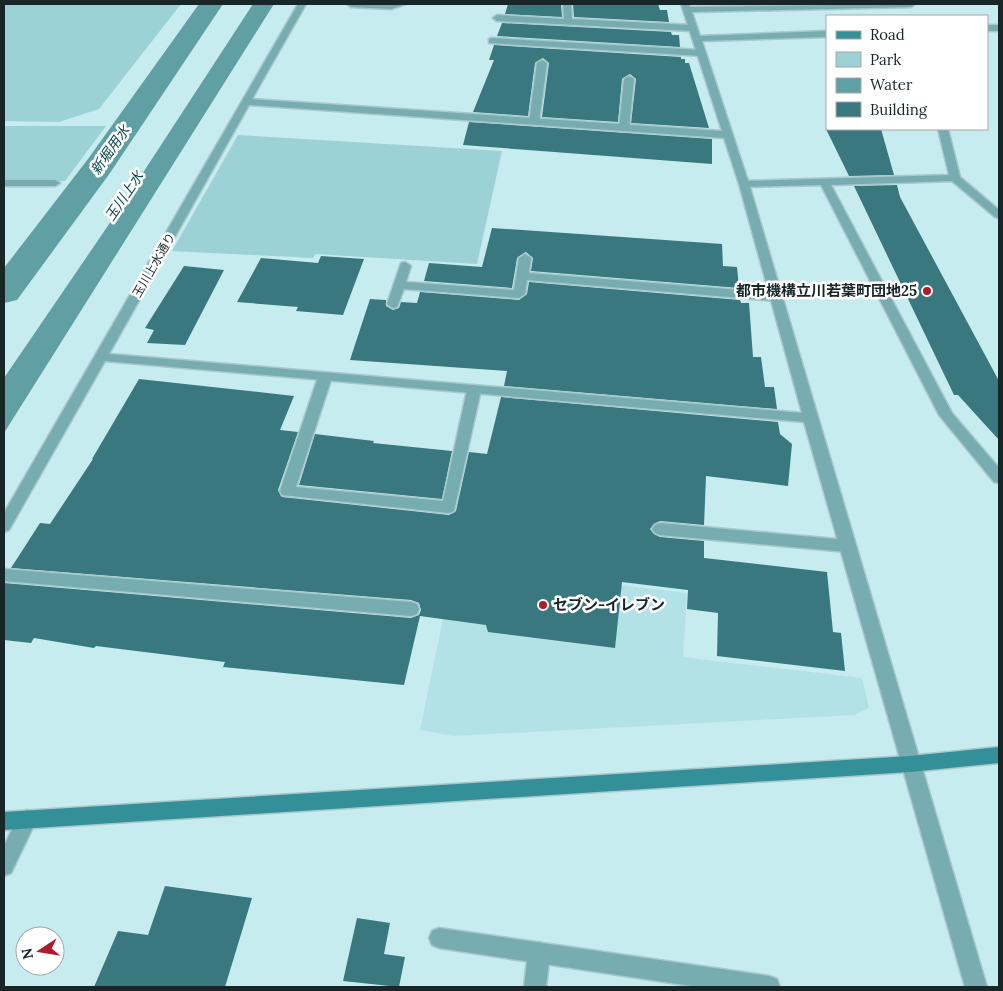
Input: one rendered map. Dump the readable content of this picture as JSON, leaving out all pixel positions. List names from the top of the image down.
{
  "streets": {
    "street": ["玉川上水通り"]
  },
  "water": ["新堀用水", "玉川上水"],
  "places": ["都市機構立川若葉町団地25", "セブン-イレブン"],
  "legend": [
    "Road",
    "Park",
    "Water",
    "Building"
  ],
  "north": "left"
}
